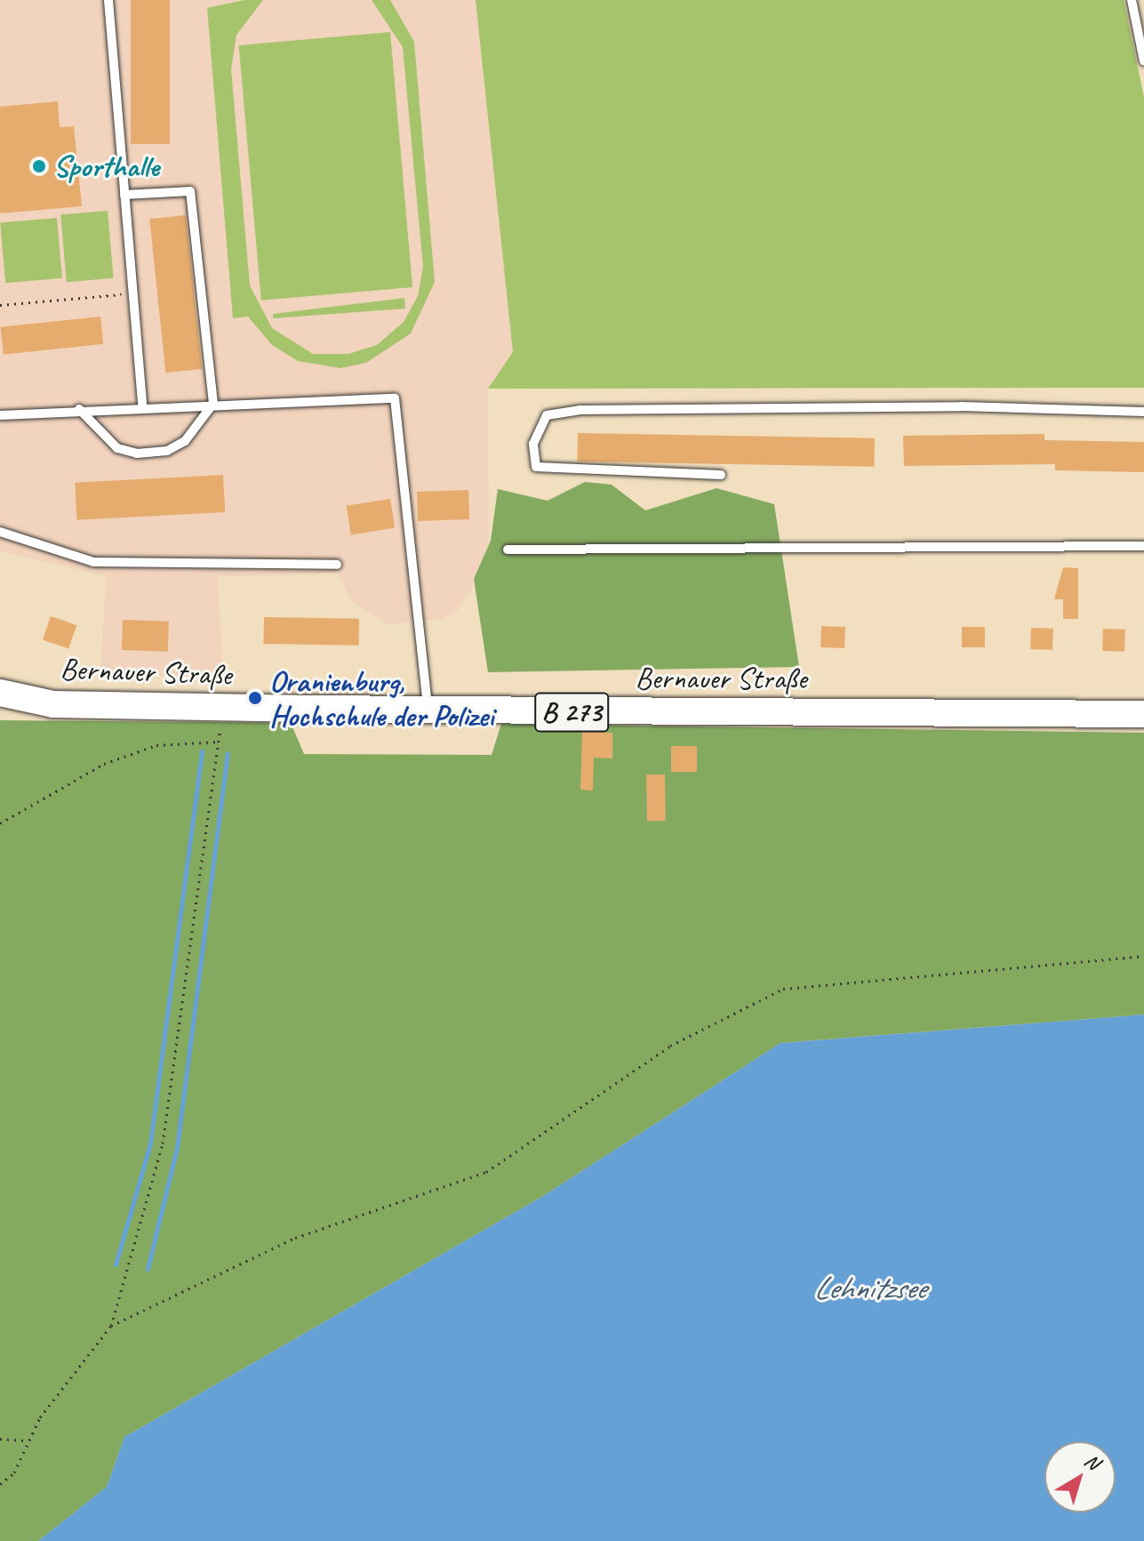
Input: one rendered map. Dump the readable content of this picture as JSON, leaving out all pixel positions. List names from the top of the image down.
{
  "streets": {
    "main road": ["Bernauer Straße", "B 273"]
  },
  "water": ["Lehnitzsee"],
  "places": ["Sporthalle", "Oranienburg, Hochschule der Polizei"],
  "north": "top right"
}
